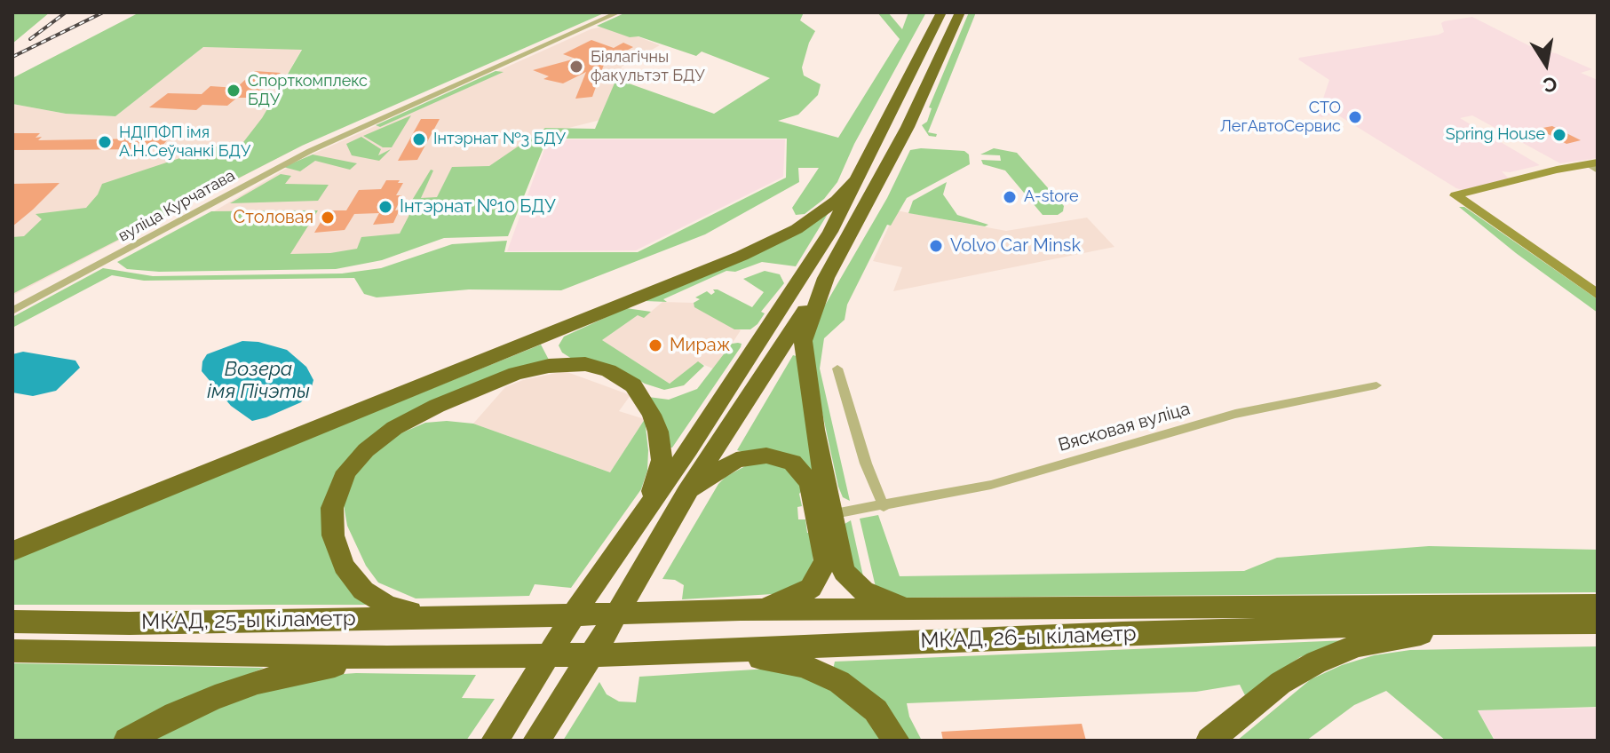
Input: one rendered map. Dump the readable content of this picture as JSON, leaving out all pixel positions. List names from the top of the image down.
{
  "streets": {
    "highway": ["МКАД, 25-ы кіламетр", "МКАД, 26-ы кіламетр"],
    "street": ["вуліца Курчатава", "Вясковая вуліца"]
  },
  "crossings": [
    ["МКАД, 25-ы кіламетр", "МКАД, 26-ы кіламетр"]
  ],
  "water": ["Возера імя Пічэты"],
  "places": [
    "Біялагічны факультэт БДУ",
    "Спорткомплекс БДУ",
    "СТО ЛегАвтоСервис",
    "Spring House",
    "Інтэрнат №3 БДУ",
    "НДІПФП імя А.Н.Сеўчанкі БДУ",
    "А-store",
    "Інтэрнат №10 БДУ",
    "Столовая",
    "Volvo Car Minsk",
    "Мираж"
  ],
  "north": "bottom"
}
